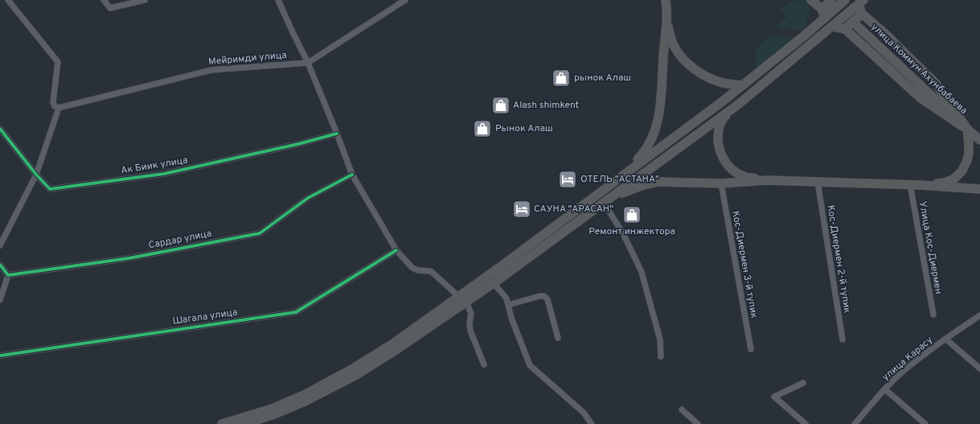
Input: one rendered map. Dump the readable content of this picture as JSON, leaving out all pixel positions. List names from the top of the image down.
{
  "streets": {
    "highway": ["улица Коммун Ахунбабаева"],
    "street": [
      "Мейримди улица",
      "Ак Биик улица",
      "Сардар улица",
      "Улица Кос-Диермен",
      "Кос-Диермен 2-й тупик",
      "Кос-Диермен 3-й тупик",
      "Шагала улица",
      "улица Карасу"
    ]
  },
  "places": {
    "shop": [
      "рынок Алаш",
      "Alash shimkent",
      "Рынок Алаш",
      "Ремонт инжектора"
    ],
    "hotel": ["ОТЕЛЬ \"АСТАНА\"", "САУНА \"АРАСАН\""]
  }
}
